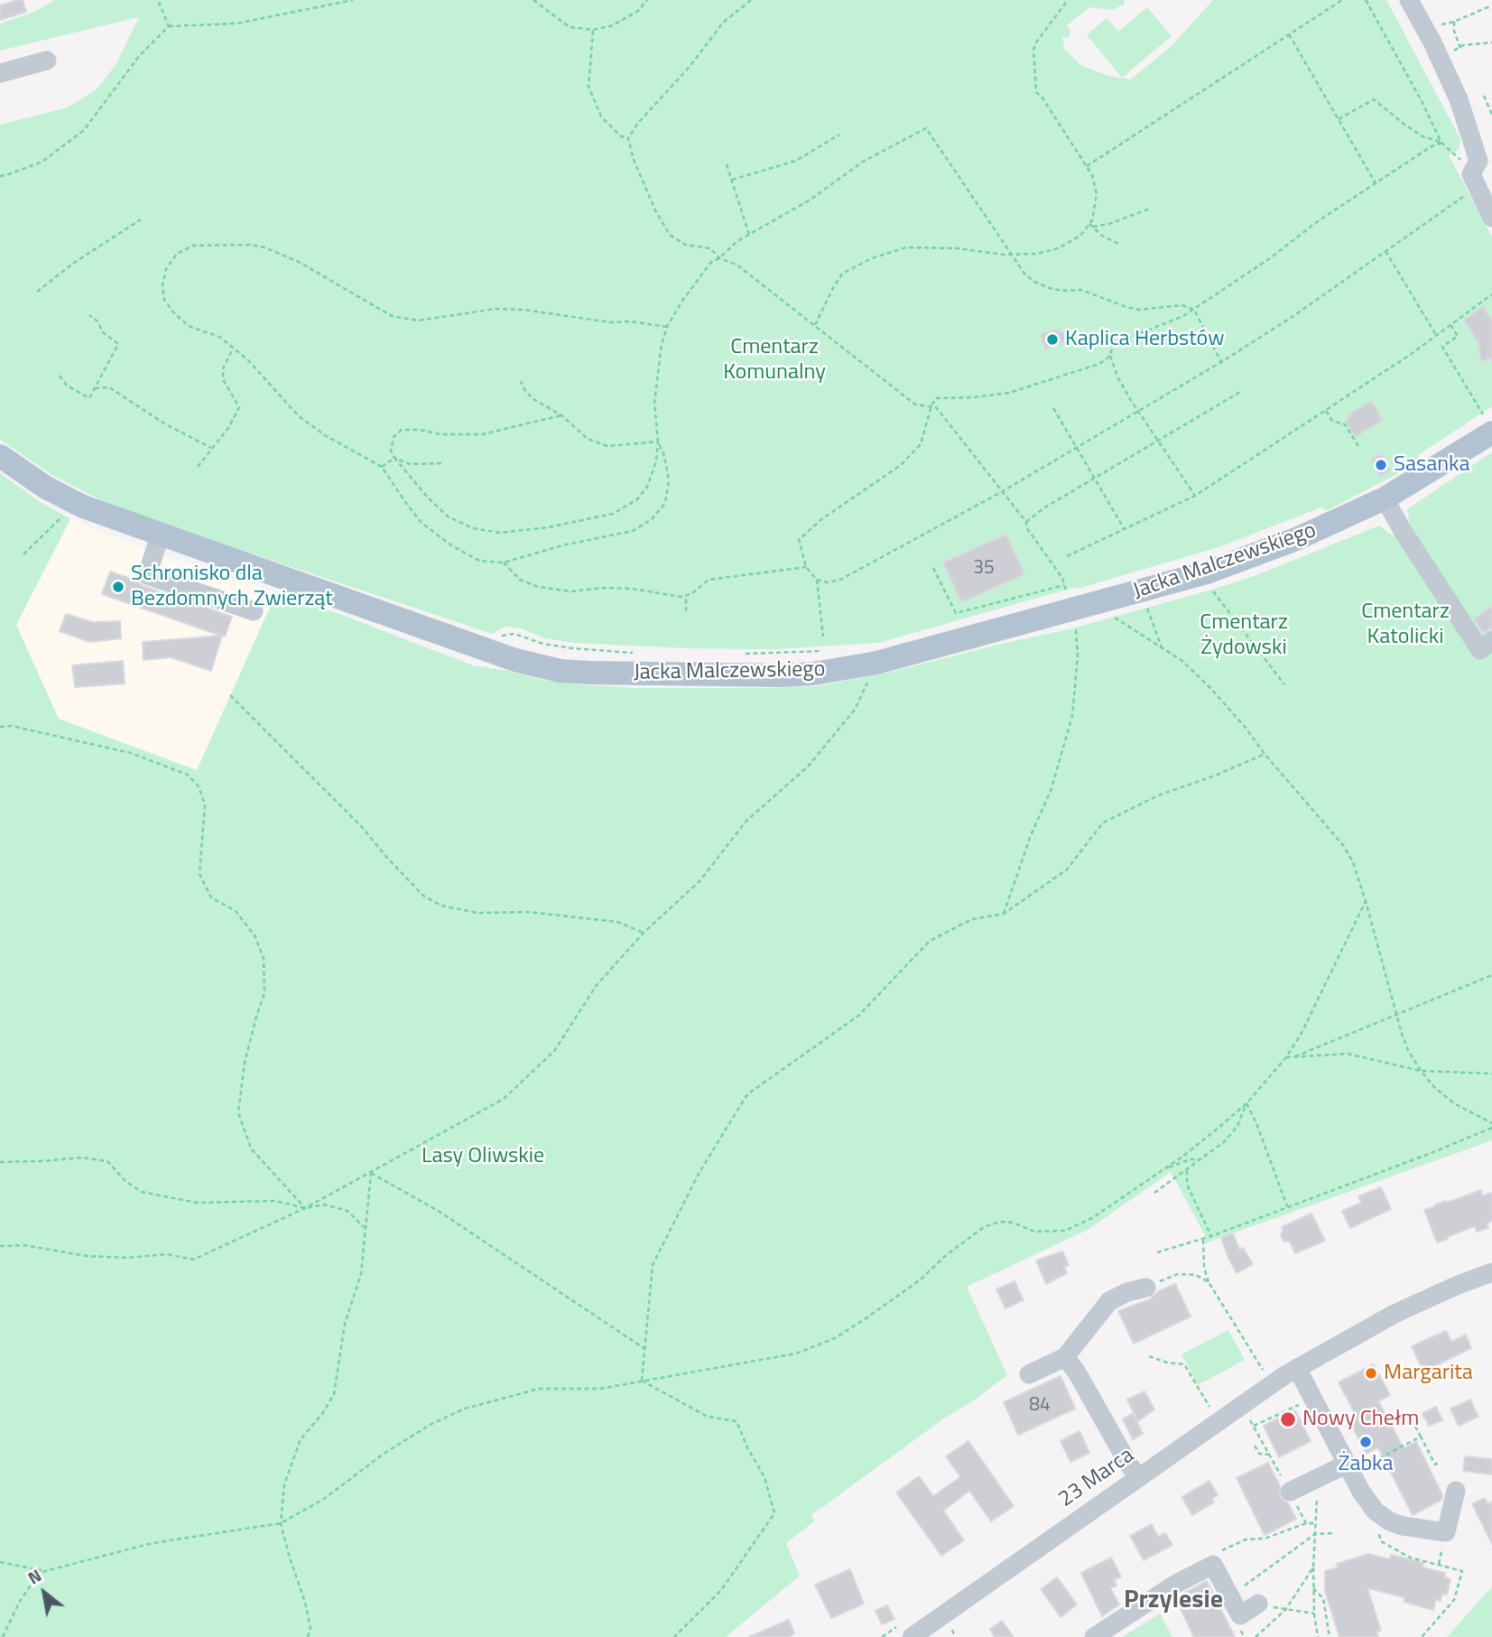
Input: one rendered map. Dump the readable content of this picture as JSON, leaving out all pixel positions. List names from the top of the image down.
{
  "streets": {
    "main road": ["Jacka Malczewskiego"],
    "street": ["23 Marca"]
  },
  "districts": ["Przylesie"],
  "parks": [
    "Cmentarz Komunalny",
    "Cmentarz Katolicki",
    "Cmentarz Żydowski",
    "Lasy Oliwskie"
  ],
  "places": [
    "Kaplica Herbstów",
    "Sasanka",
    "Schronisko dla Bezdomnych Zwierząt",
    "Margarita",
    "Nowy Chełm",
    "Żabka"
  ],
  "house_numbers": ["35", "84"],
  "north": "top left"
}
